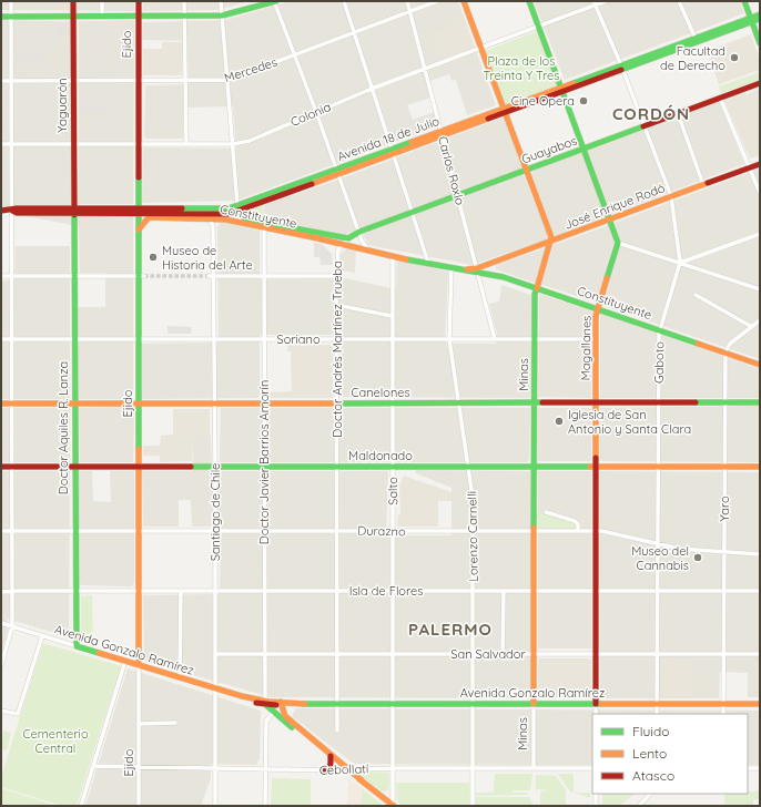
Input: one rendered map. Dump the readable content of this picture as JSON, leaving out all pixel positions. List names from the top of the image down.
{
  "streets": {
    "street": [
      "Ejido",
      "Mercedes",
      "Yaguarón",
      "Colonia",
      "Avenida 18 de Julio",
      "Guayabos",
      "Carlos Roxlo",
      "José Enrique Rodó",
      "Constituyente",
      "Soriano",
      "Magallanes",
      "Doctor Andrés Martínez Trueba",
      "Gaboto",
      "Minas",
      "Canelones",
      "Doctor Aquiles R. Lanza",
      "Maldonado",
      "Doctor Javier Barrios Amorín",
      "Salto",
      "Yaro",
      "Santiago de Chile",
      "Durazno",
      "Lorenzo Carnelli",
      "Isla de Flores",
      "Avenida Gonzalo Ramírez",
      "San Salvador",
      "Cebollatí"
    ]
  },
  "crossings": [
    ["Ejido", "Mercedes"],
    ["Ejido", "Colonia"],
    ["Ejido", "Avenida 18 de Julio"],
    ["Ejido", "Soriano"],
    ["Ejido", "Canelones"],
    ["Ejido", "Maldonado"],
    ["Ejido", "Durazno"],
    ["Ejido", "Isla de Flores"],
    ["Ejido", "Avenida Gonzalo Ramírez"],
    ["Ejido", "Cebollatí"],
    ["Mercedes", "Yaguarón"],
    ["Mercedes", "Carlos Roxlo"],
    ["Yaguarón", "Colonia"],
    ["Yaguarón", "Avenida 18 de Julio"],
    ["Yaguarón", "Doctor Aquiles R. Lanza"],
    ["Colonia", "Carlos Roxlo"],
    ["Colonia", "Gaboto"],
    ["Avenida 18 de Julio", "Carlos Roxlo"],
    ["Avenida 18 de Julio", "Constituyente"],
    ["Avenida 18 de Julio", "Gaboto"],
    ["Avenida 18 de Julio", "Doctor Aquiles R. Lanza"],
    ["Avenida 18 de Julio", "Santiago de Chile"],
    ["Guayabos", "Carlos Roxlo"],
    ["Guayabos", "Constituyente"],
    ["Guayabos", "Doctor Andrés Martínez Trueba"],
    ["Guayabos", "Gaboto"],
    ["Carlos Roxlo", "José Enrique Rodó"],
    ["Carlos Roxlo", "Constituyente"],
    ["Carlos Roxlo", "Soriano"],
    ["José Enrique Rodó", "Constituyente"],
    ["José Enrique Rodó", "Gaboto"],
    ["José Enrique Rodó", "Minas"],
    ["Constituyente", "Magallanes"],
    ["Constituyente", "Doctor Andrés Martínez Trueba"],
    ["Constituyente", "Gaboto"],
    ["Constituyente", "Minas"],
    ["Constituyente", "Doctor Javier Barrios Amorín"],
    ["Constituyente", "Salto"],
    ["Constituyente", "Yaro"],
    ["Constituyente", "Santiago de Chile"],
    ["Constituyente", "Lorenzo Carnelli"],
    ["Soriano", "Magallanes"],
    ["Soriano", "Doctor Andrés Martínez Trueba"],
    ["Soriano", "Minas"],
    ["Soriano", "Doctor Aquiles R. Lanza"],
    ["Soriano", "Doctor Javier Barrios Amorín"],
    ["Soriano", "Salto"],
    ["Soriano", "Santiago de Chile"],
    ["Soriano", "Lorenzo Carnelli"],
    ["Magallanes", "Canelones"],
    ["Magallanes", "Maldonado"],
    ["Magallanes", "Durazno"],
    ["Magallanes", "Isla de Flores"],
    ["Magallanes", "Avenida Gonzalo Ramírez"],
    ["Magallanes", "San Salvador"],
    ["Doctor Andrés Martínez Trueba", "Canelones"],
    ["Doctor Andrés Martínez Trueba", "Maldonado"],
    ["Doctor Andrés Martínez Trueba", "Durazno"],
    ["Doctor Andrés Martínez Trueba", "Isla de Flores"],
    ["Doctor Andrés Martínez Trueba", "Avenida Gonzalo Ramírez"],
    ["Doctor Andrés Martínez Trueba", "San Salvador"],
    ["Gaboto", "Canelones"],
    ["Gaboto", "Maldonado"],
    ["Gaboto", "Durazno"],
    ["Gaboto", "Isla de Flores"],
    ["Gaboto", "Avenida Gonzalo Ramírez"],
    ["Gaboto", "San Salvador"],
    ["Minas", "Canelones"],
    ["Minas", "Maldonado"],
    ["Minas", "Durazno"],
    ["Minas", "Isla de Flores"],
    ["Minas", "Avenida Gonzalo Ramírez"],
    ["Minas", "San Salvador"],
    ["Minas", "Cebollatí"],
    ["Canelones", "Doctor Aquiles R. Lanza"],
    ["Canelones", "Doctor Javier Barrios Amorín"],
    ["Canelones", "Salto"],
    ["Canelones", "Yaro"],
    ["Canelones", "Santiago de Chile"],
    ["Canelones", "Lorenzo Carnelli"],
    ["Doctor Aquiles R. Lanza", "Maldonado"],
    ["Doctor Aquiles R. Lanza", "Durazno"],
    ["Doctor Aquiles R. Lanza", "Isla de Flores"],
    ["Doctor Aquiles R. Lanza", "Avenida Gonzalo Ramírez"],
    ["Maldonado", "Doctor Javier Barrios Amorín"],
    ["Maldonado", "Salto"],
    ["Maldonado", "Yaro"],
    ["Maldonado", "Santiago de Chile"],
    ["Maldonado", "Lorenzo Carnelli"],
    ["Doctor Javier Barrios Amorín", "Durazno"],
    ["Doctor Javier Barrios Amorín", "Isla de Flores"],
    ["Doctor Javier Barrios Amorín", "Avenida Gonzalo Ramírez"],
    ["Doctor Javier Barrios Amorín", "San Salvador"],
    ["Salto", "Durazno"],
    ["Salto", "Isla de Flores"],
    ["Salto", "Avenida Gonzalo Ramírez"],
    ["Salto", "San Salvador"],
    ["Salto", "Cebollatí"],
    ["Yaro", "Durazno"],
    ["Yaro", "Isla de Flores"],
    ["Yaro", "Avenida Gonzalo Ramírez"],
    ["Yaro", "San Salvador"],
    ["Santiago de Chile", "Durazno"],
    ["Santiago de Chile", "Isla de Flores"],
    ["Santiago de Chile", "Avenida Gonzalo Ramírez"],
    ["Santiago de Chile", "San Salvador"],
    ["Santiago de Chile", "Cebollatí"],
    ["Durazno", "Lorenzo Carnelli"],
    ["Lorenzo Carnelli", "Isla de Flores"],
    ["Lorenzo Carnelli", "Avenida Gonzalo Ramírez"],
    ["Lorenzo Carnelli", "San Salvador"],
    ["Lorenzo Carnelli", "Cebollatí"]
  ],
  "districts": ["CORDÓN", "PALERMO"],
  "parks": ["Plaza de los Treinta Y Tres", "Cementerio Central"],
  "places": [
    "Facultad de Derecho",
    "Cine Opera",
    "Museo de Historia del Arte",
    "Iglesia de San Antonio y Santa Clara",
    "Museo del Cannabis"
  ],
  "legend": ["Fluido", "Lento", "Atasco"]
}
